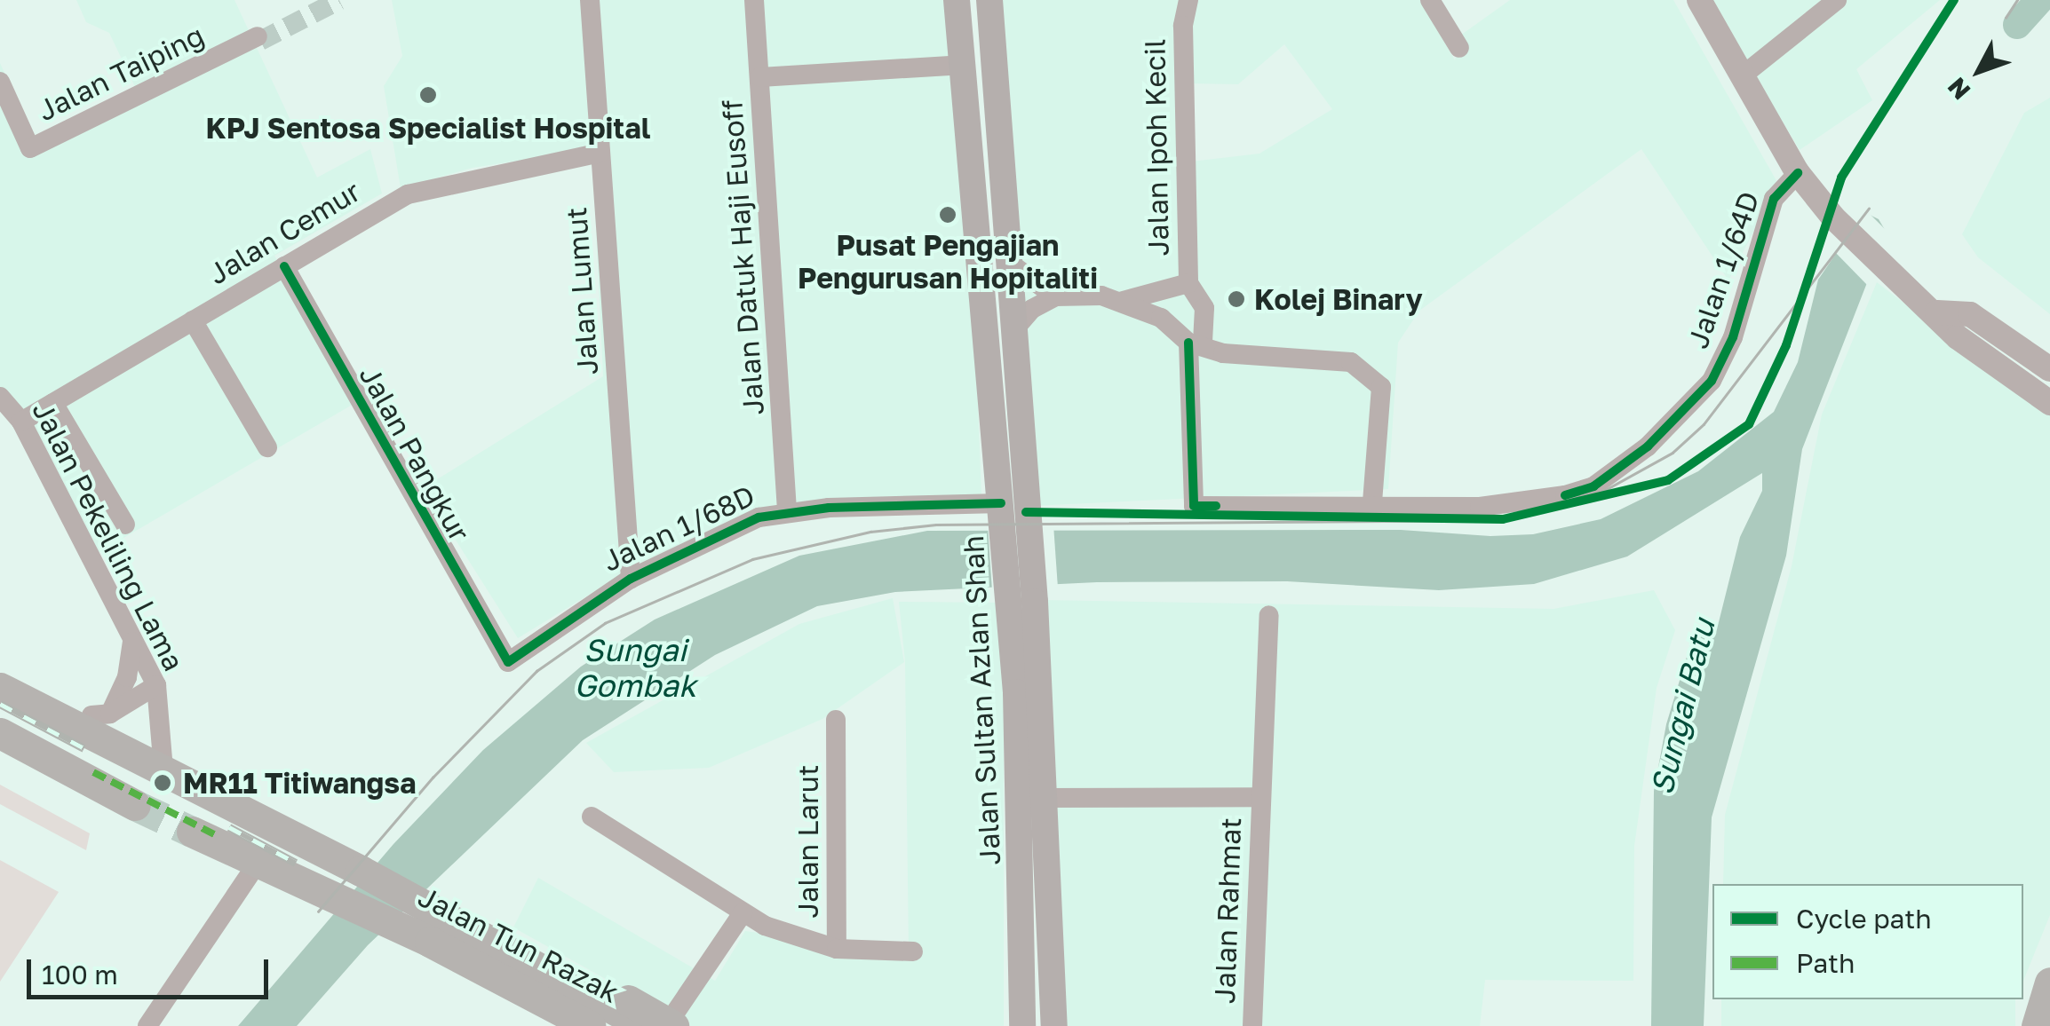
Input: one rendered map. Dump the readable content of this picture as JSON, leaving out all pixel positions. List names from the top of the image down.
{
  "streets": {
    "main road": ["Jalan Sultan Azlan Shah", "Jalan Tun Razak"],
    "street": [
      "Jalan Taiping",
      "Jalan Ipoh Kecil",
      "Jalan Cemur",
      "Jalan Datuk Haji Eusoff",
      "Jalan 1/64D",
      "Jalan Lumut",
      "Jalan Pangkur",
      "Jalan 1/68D",
      "Jalan Pekeliling Lama",
      "Jalan Larut",
      "Jalan Rahmat"
    ]
  },
  "crossings": [
    ["Jalan Ipoh Kecil", "Jalan 1/64D"],
    ["Jalan Cemur", "Jalan Lumut"],
    ["Jalan Cemur", "Jalan Pangkur"],
    ["Jalan Cemur", "Jalan Pekeliling Lama"],
    ["Jalan Datuk Haji Eusoff", "Jalan 1/68D"],
    ["Jalan Lumut", "Jalan 1/68D"],
    ["Jalan Pangkur", "Jalan 1/68D"],
    ["Jalan 1/68D", "Jalan Sultan Azlan Shah"],
    ["Jalan Pekeliling Lama", "Jalan Tun Razak"],
    ["Jalan Sultan Azlan Shah", "Jalan Rahmat"]
  ],
  "water": ["Sungai Gombak", "Sungai Batu"],
  "places": [
    "KPJ Sentosa Specialist Hospital",
    "Pusat Pengajian Pengurusan Hopitaliti",
    "Kolej Binary",
    "MR11 Titiwangsa"
  ],
  "legend": ["Cycle path", "Path"],
  "scale_bar": "100 m",
  "north": "bottom left"
}
